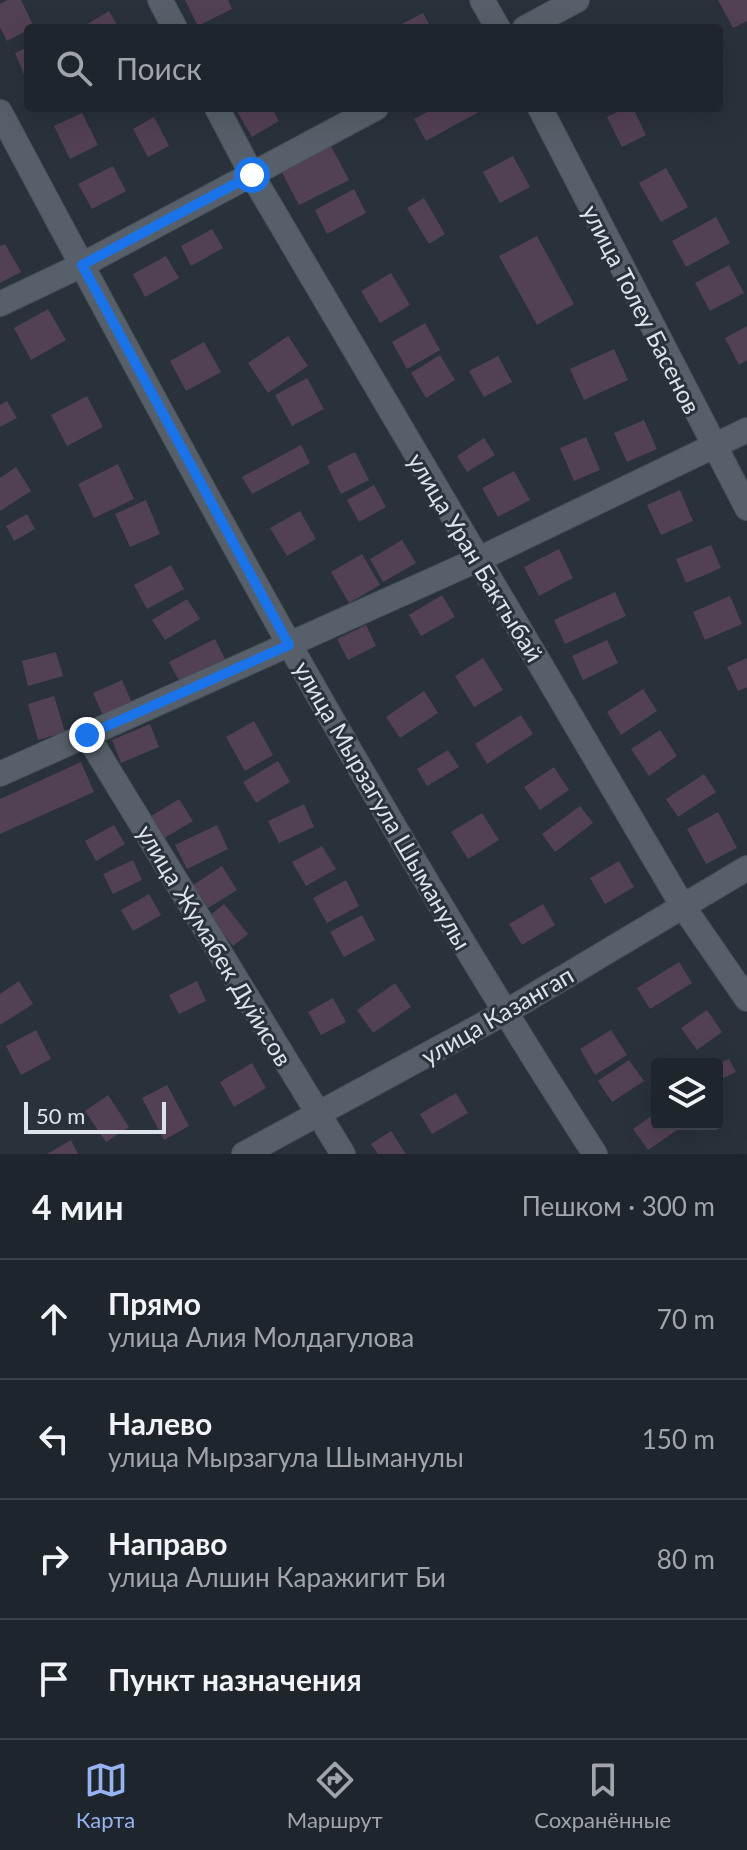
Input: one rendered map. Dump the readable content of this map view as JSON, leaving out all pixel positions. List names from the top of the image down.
{
  "streets": {
    "street": [
      "улица Толеу Басенов",
      "улица Уран Бактыбай",
      "улица Мырзагула Шыманулы",
      "улица Жумабек Дуйисов",
      "улица Казангап"
    ]
  },
  "crossings": [
    ["улица Уран Бактыбай", "улица Казангап"],
    ["улица Мырзагула Шыманулы", "улица Казангап"],
    ["улица Жумабек Дуйисов", "улица Казангап"]
  ],
  "scale_bar": "50 m",
  "page": {
    "search": "Поиск",
    "scale": "50 m",
    "heading": ["4 мин", "Пешком · 300 m"],
    "list": [
      ["Прямо", "улица Алия Молдагулова", "70 m"],
      ["Налево", "улица Мырзагула Шыманулы", "150 m"],
      ["Направо", "улица Алшин Каражигит Би", "80 m"],
      "Пункт назначения"
    ],
    "nav": ["Карта", "Маршрут", "Сохранённые"]
  }
}
